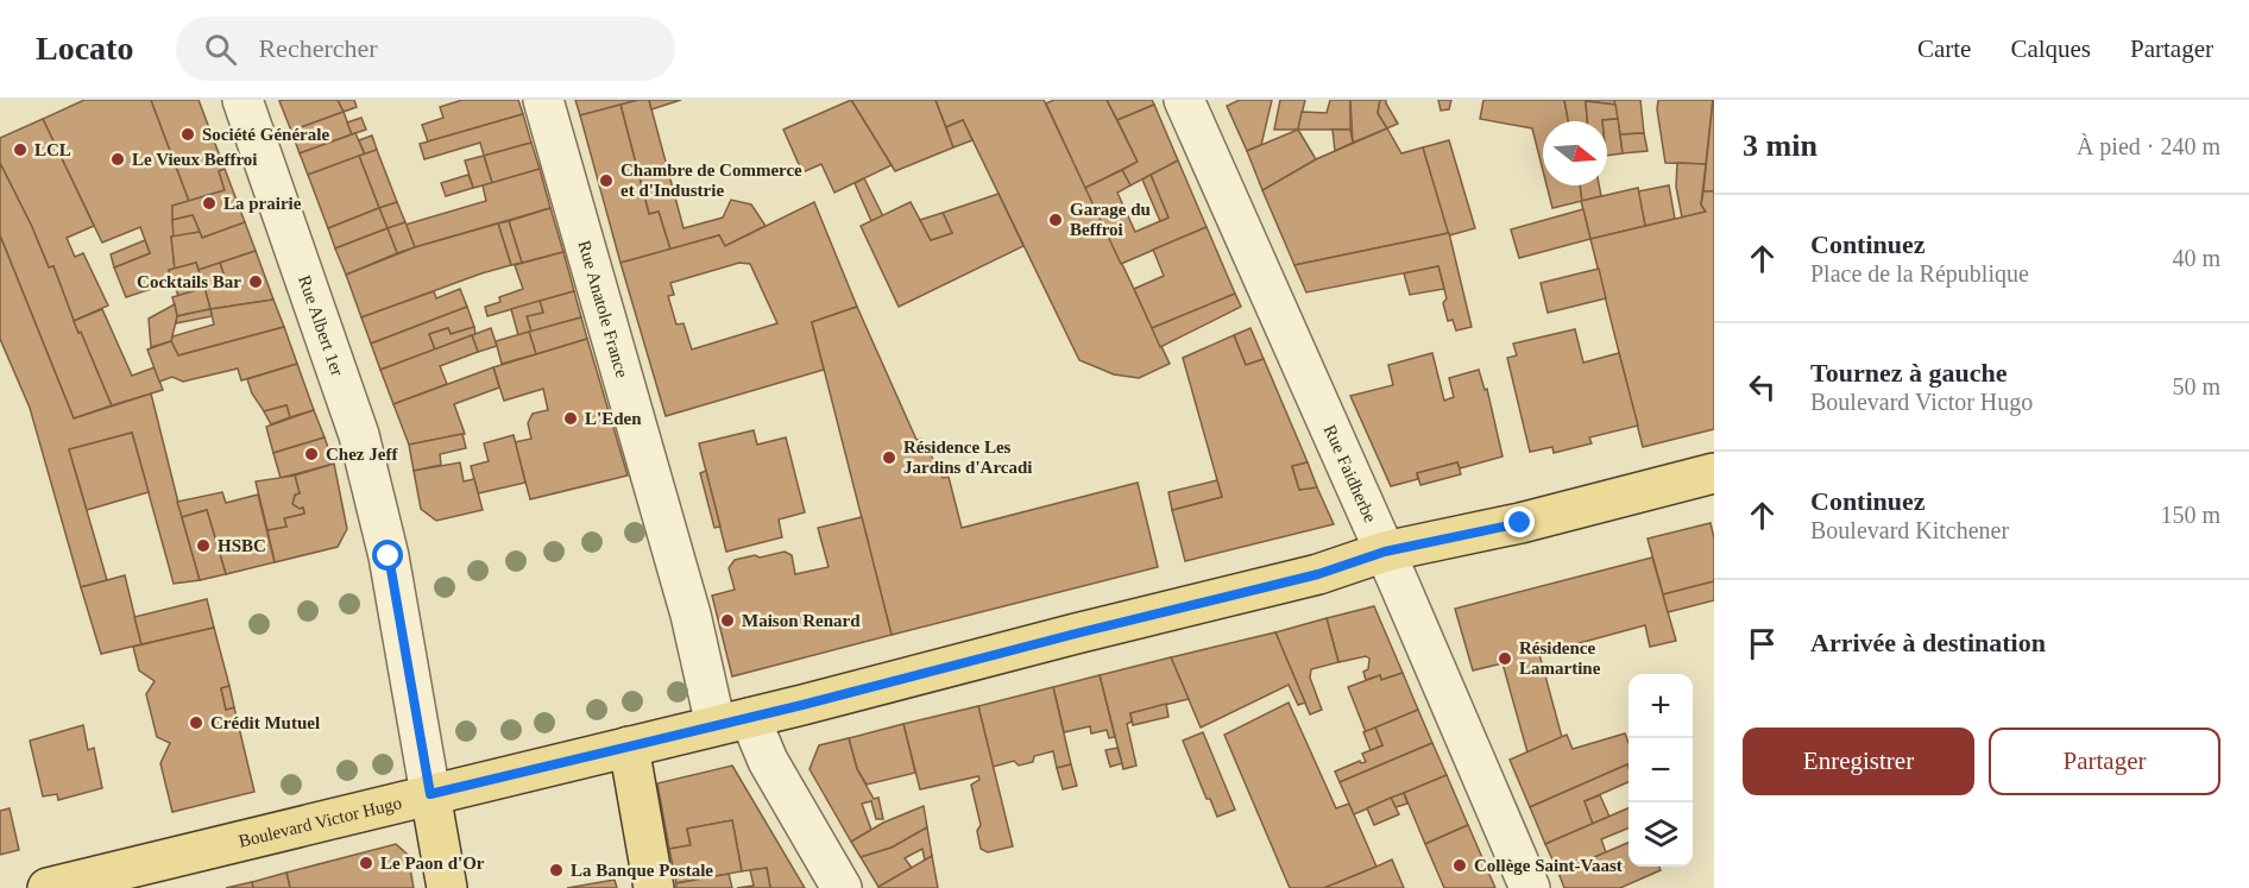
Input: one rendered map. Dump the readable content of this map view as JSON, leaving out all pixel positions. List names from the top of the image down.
{
  "streets": {
    "main road": ["Boulevard Victor Hugo"],
    "street": ["Rue Anatole France", "Rue Albert 1er", "Rue Faidherbe"]
  },
  "crossings": [
    ["Rue Anatole France", "Boulevard Victor Hugo"],
    ["Rue Albert 1er", "Boulevard Victor Hugo"],
    ["Rue Faidherbe", "Boulevard Victor Hugo"]
  ],
  "places": [
    "Société Générale",
    "LCL",
    "Le Vieux Beffroi",
    "Chambre de Commerce et d'Industrie",
    "La prairie",
    "Garage du Beffroi",
    "Cocktails Bar",
    "L'Eden",
    "Chez Jeff",
    "Résidence Les Jardins d'Arcadi",
    "HSBC",
    "Maison Renard",
    "Résidence Lamartine",
    "Crédit Mutuel",
    "Le Paon d'Or",
    "Collège Saint-Vaast",
    "La Banque Postale"
  ],
  "north": "right",
  "page": {
    "header": "Locato",
    "search": "Rechercher",
    "nav": ["Carte", "Calques", "Partager"],
    "heading": ["3 min", "À pied · 240 m"],
    "list": [
      ["Continuez", "Place de la République", "40 m"],
      ["Tournez à gauche", "Boulevard Victor Hugo", "50 m"],
      ["Continuez", "Boulevard Kitchener", "150 m"],
      "Arrivée à destination"
    ],
    "map_buttons": ["+", "−"],
    "buttons": ["Enregistrer", "Partager"]
  }
}
